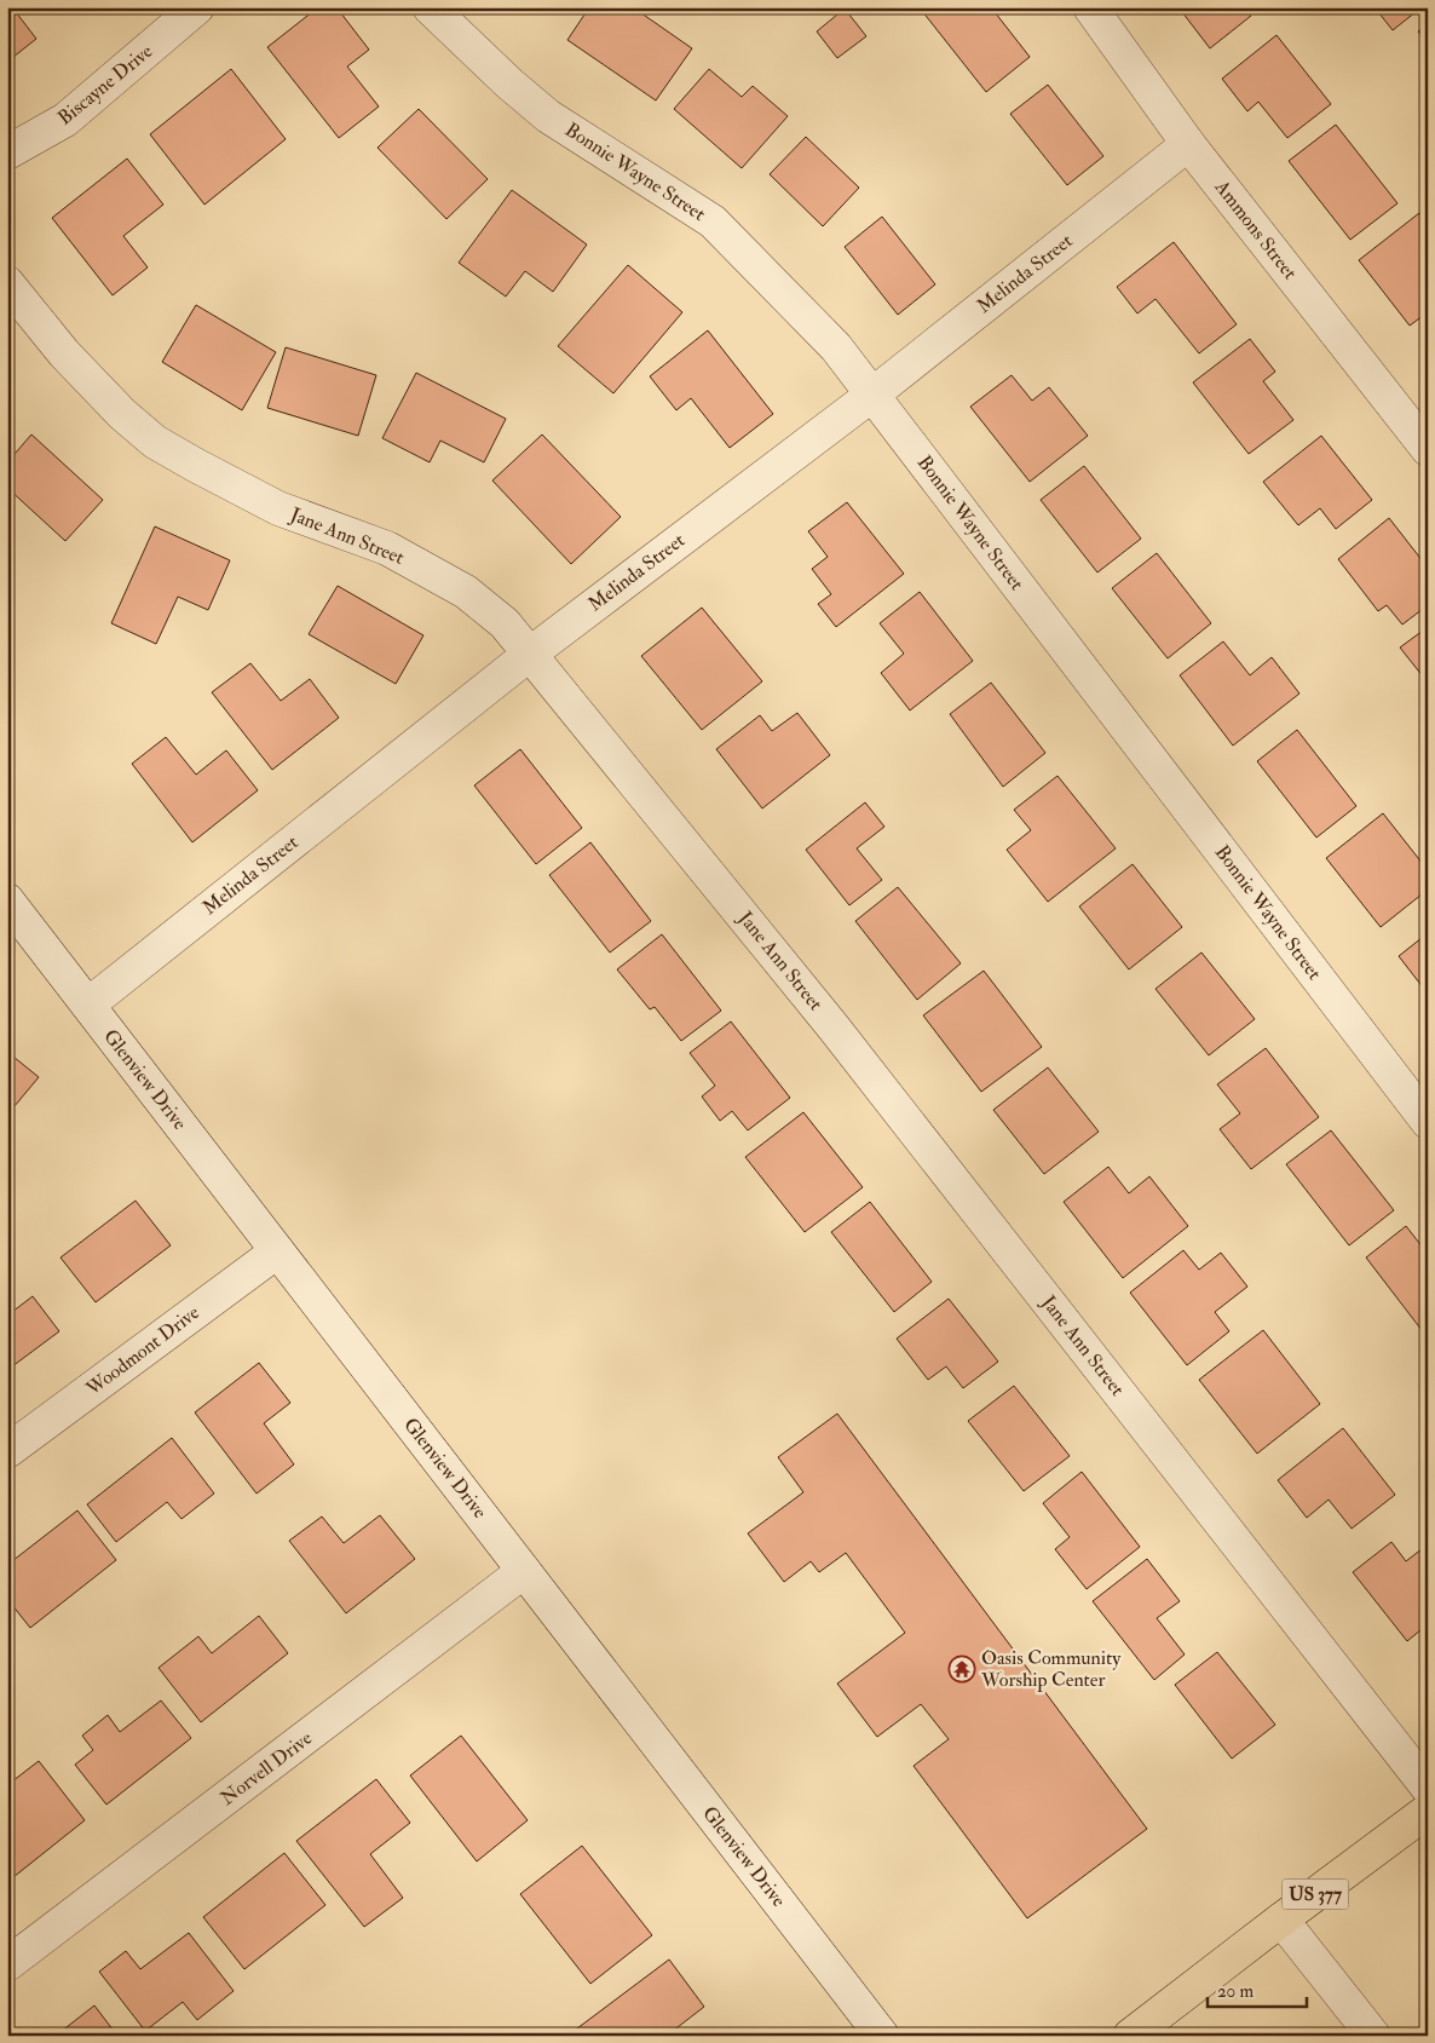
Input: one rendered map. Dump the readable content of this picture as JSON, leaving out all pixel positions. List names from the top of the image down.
{
  "streets": {
    "main road": ["US 377"],
    "street": [
      "Biscayne Drive",
      "Bonnie Wayne Street",
      "Ammons Street",
      "Melinda Street",
      "Jane Ann Street",
      "Glenview Drive",
      "Woodmont Drive",
      "Norvell Drive"
    ]
  },
  "crossings": [
    ["Bonnie Wayne Street", "Melinda Street"],
    ["Ammons Street", "Melinda Street"],
    ["Melinda Street", "Jane Ann Street"],
    ["Melinda Street", "Glenview Drive"],
    ["Glenview Drive", "Woodmont Drive"],
    ["Glenview Drive", "Norvell Drive"]
  ],
  "places": {
    "temple": ["Oasis Community Worship Center"]
  },
  "scale_bar": "20 m"
}
